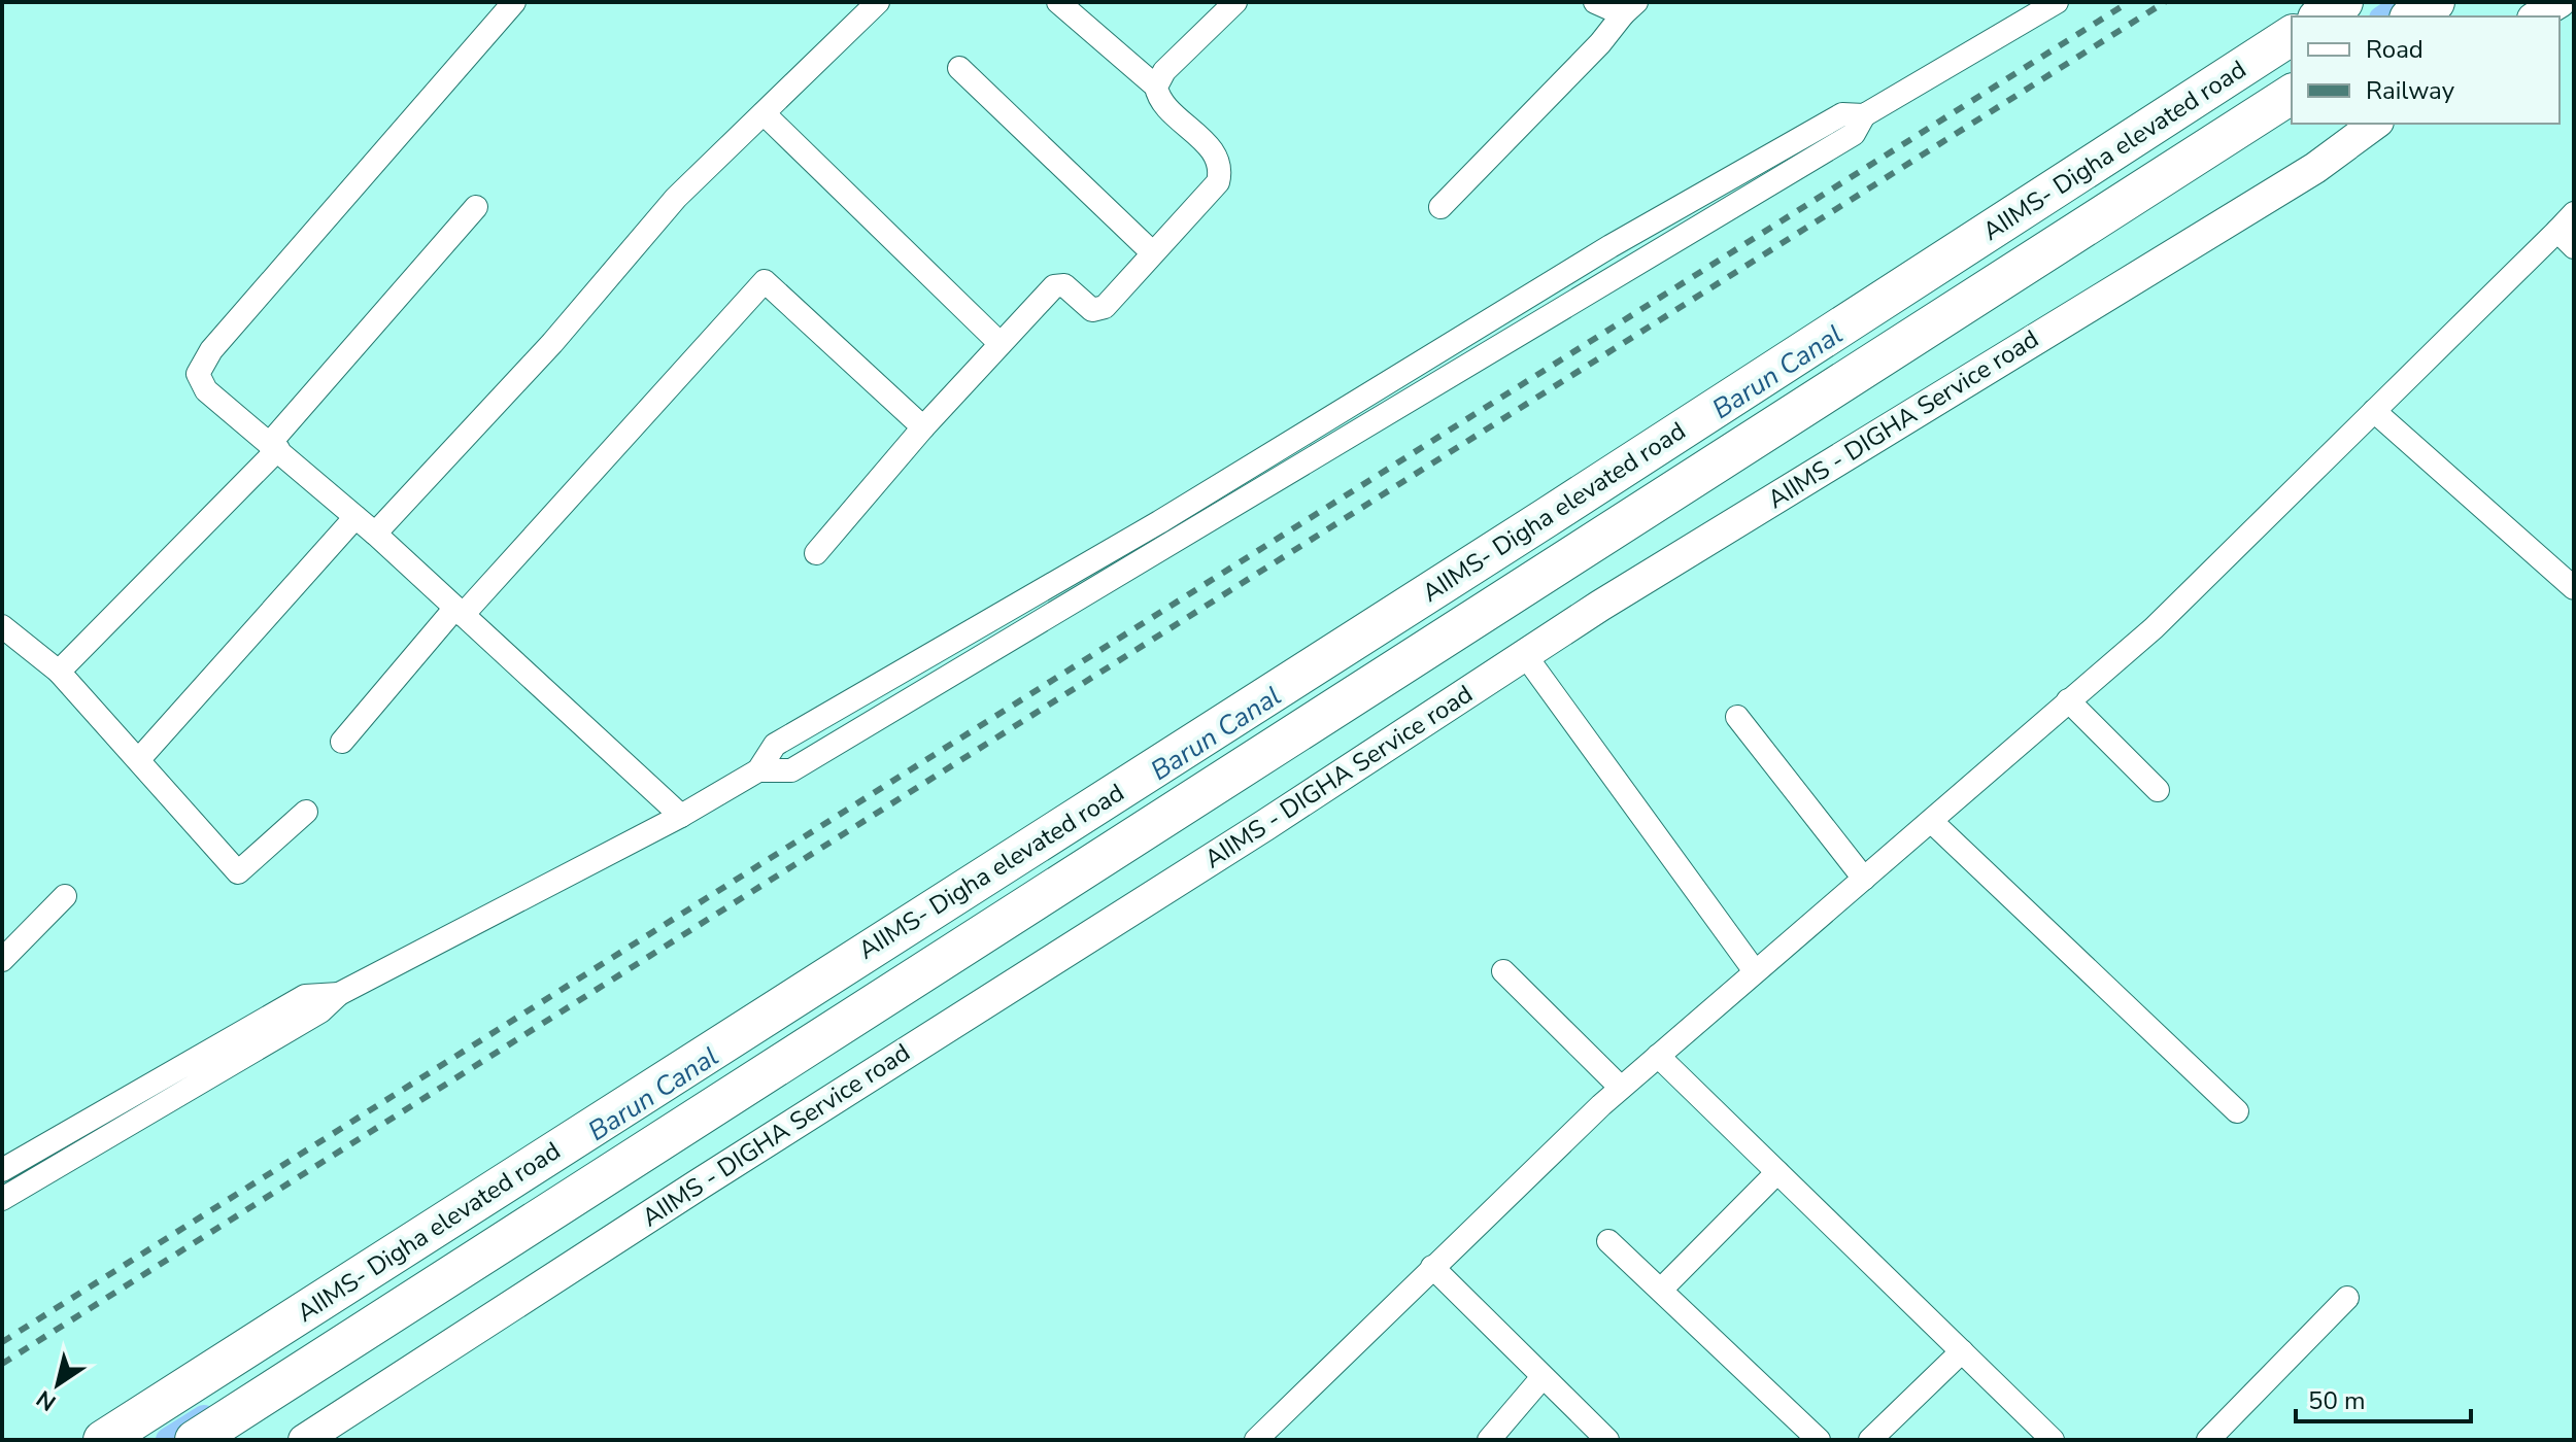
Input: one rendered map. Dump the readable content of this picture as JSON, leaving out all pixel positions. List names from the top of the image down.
{
  "streets": {
    "highway": ["AIIMS- Digha elevated road"],
    "main road": ["AIIMS - DIGHA Service road"]
  },
  "water": ["Barun Canal"],
  "legend": ["Road", "Railway"],
  "scale_bar": "50 m",
  "north": "bottom left"
}
